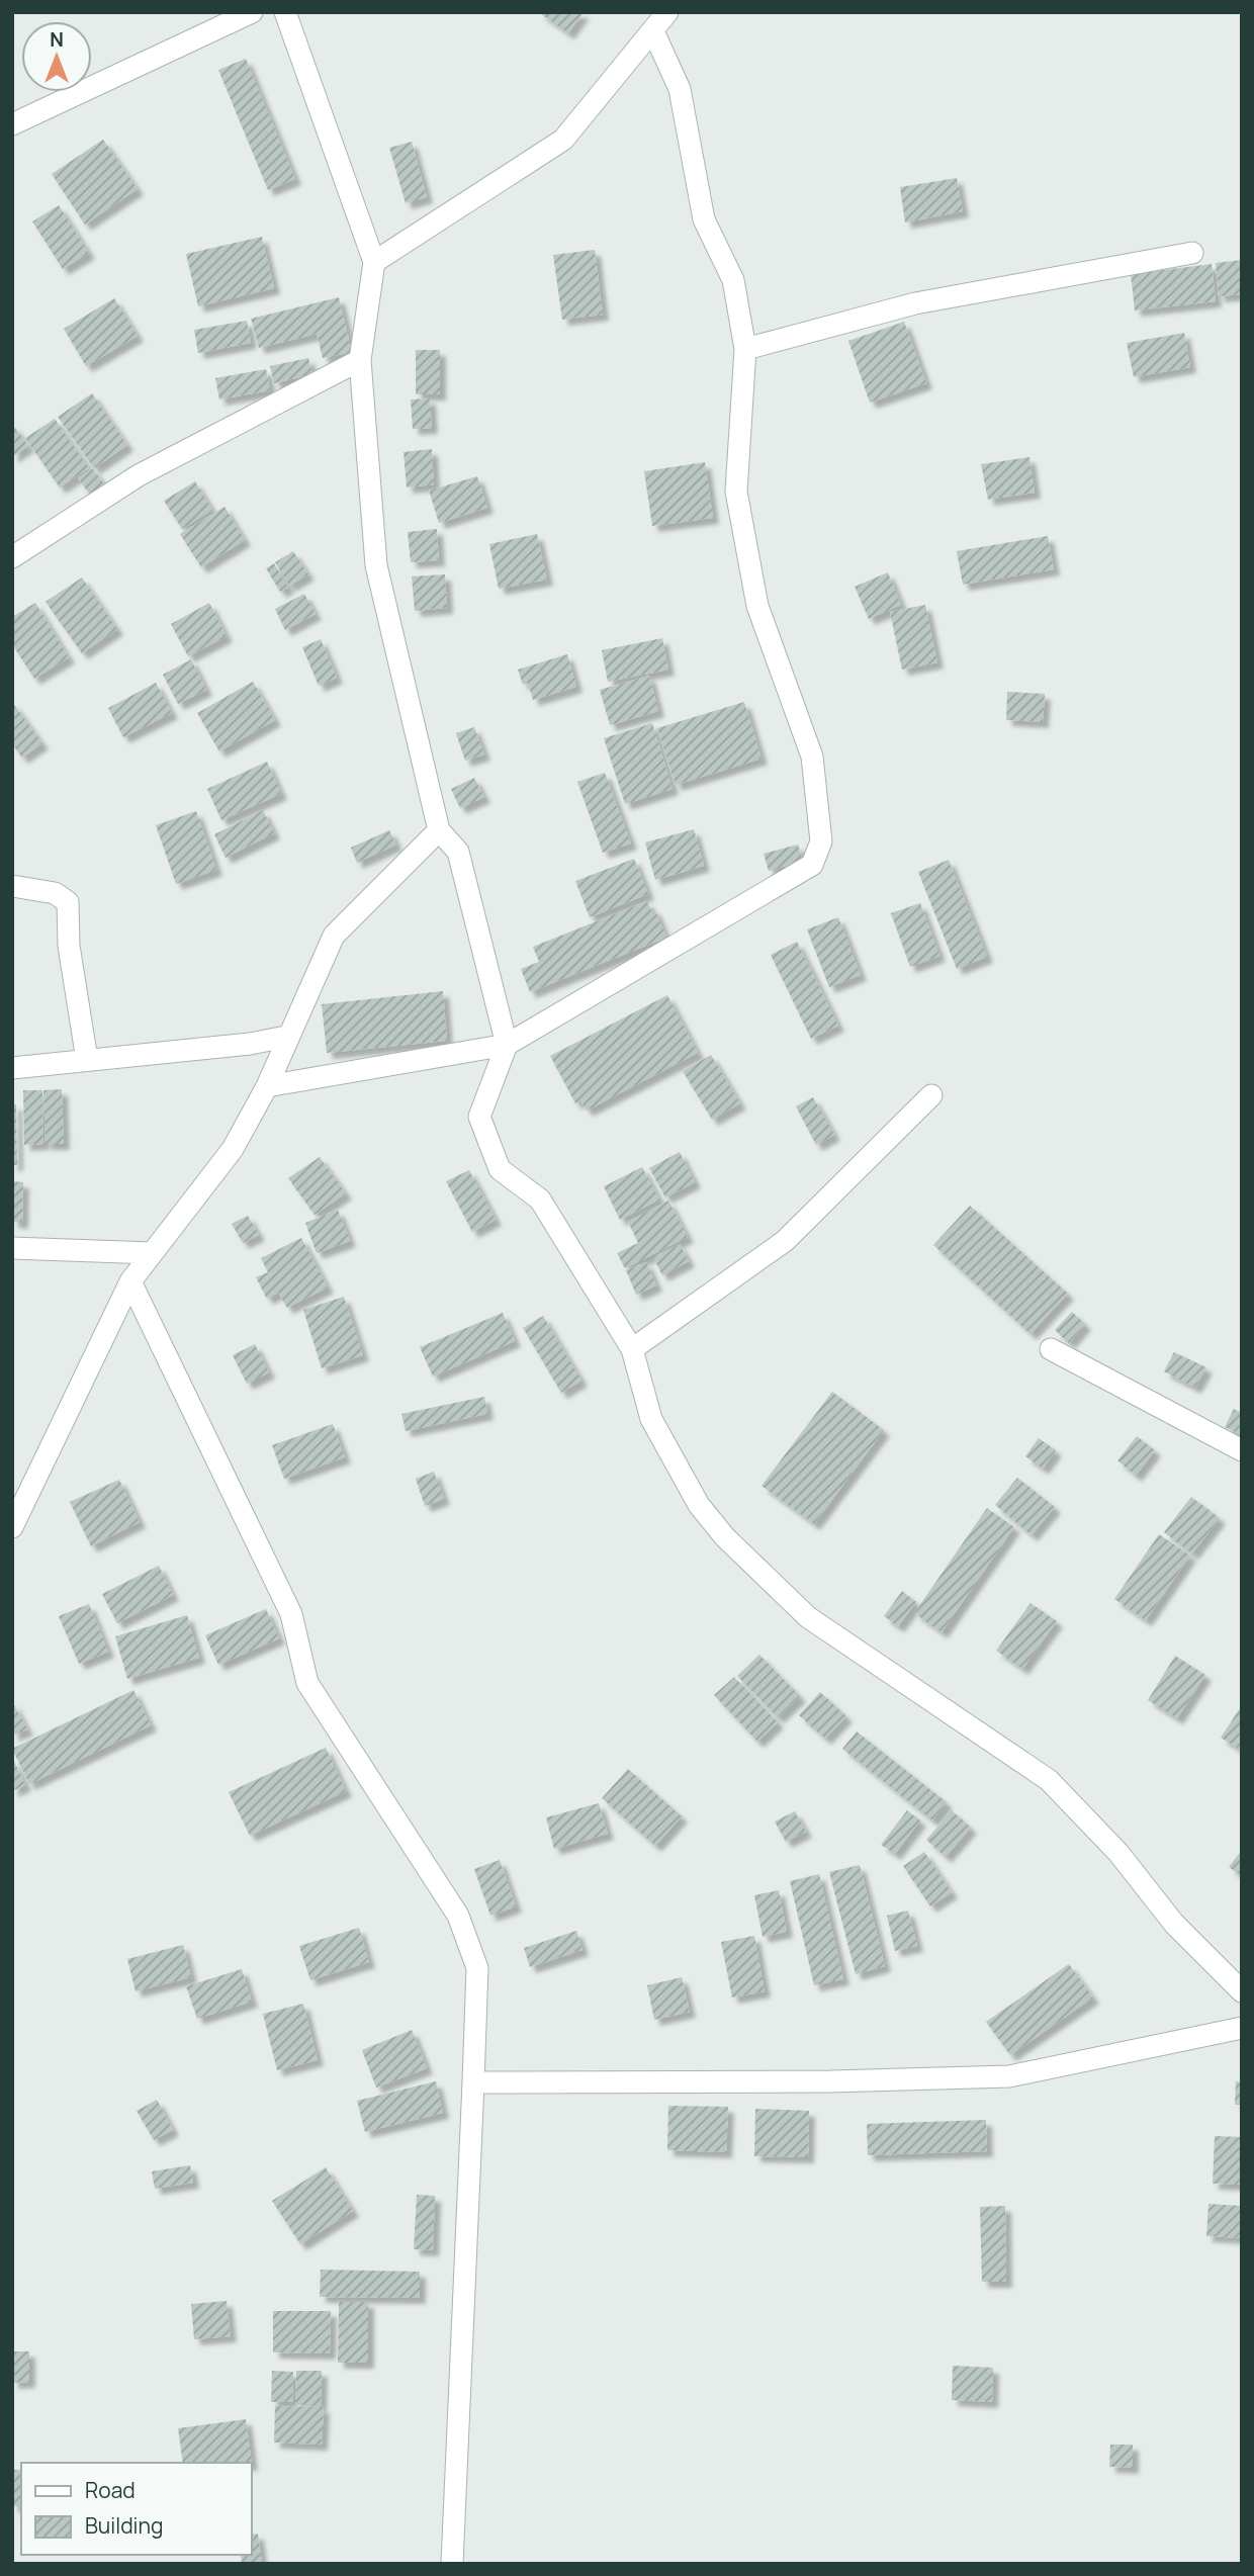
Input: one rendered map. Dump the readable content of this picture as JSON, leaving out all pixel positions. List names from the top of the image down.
{
  "legend": ["Road", "Building"],
  "north": "top"
}
